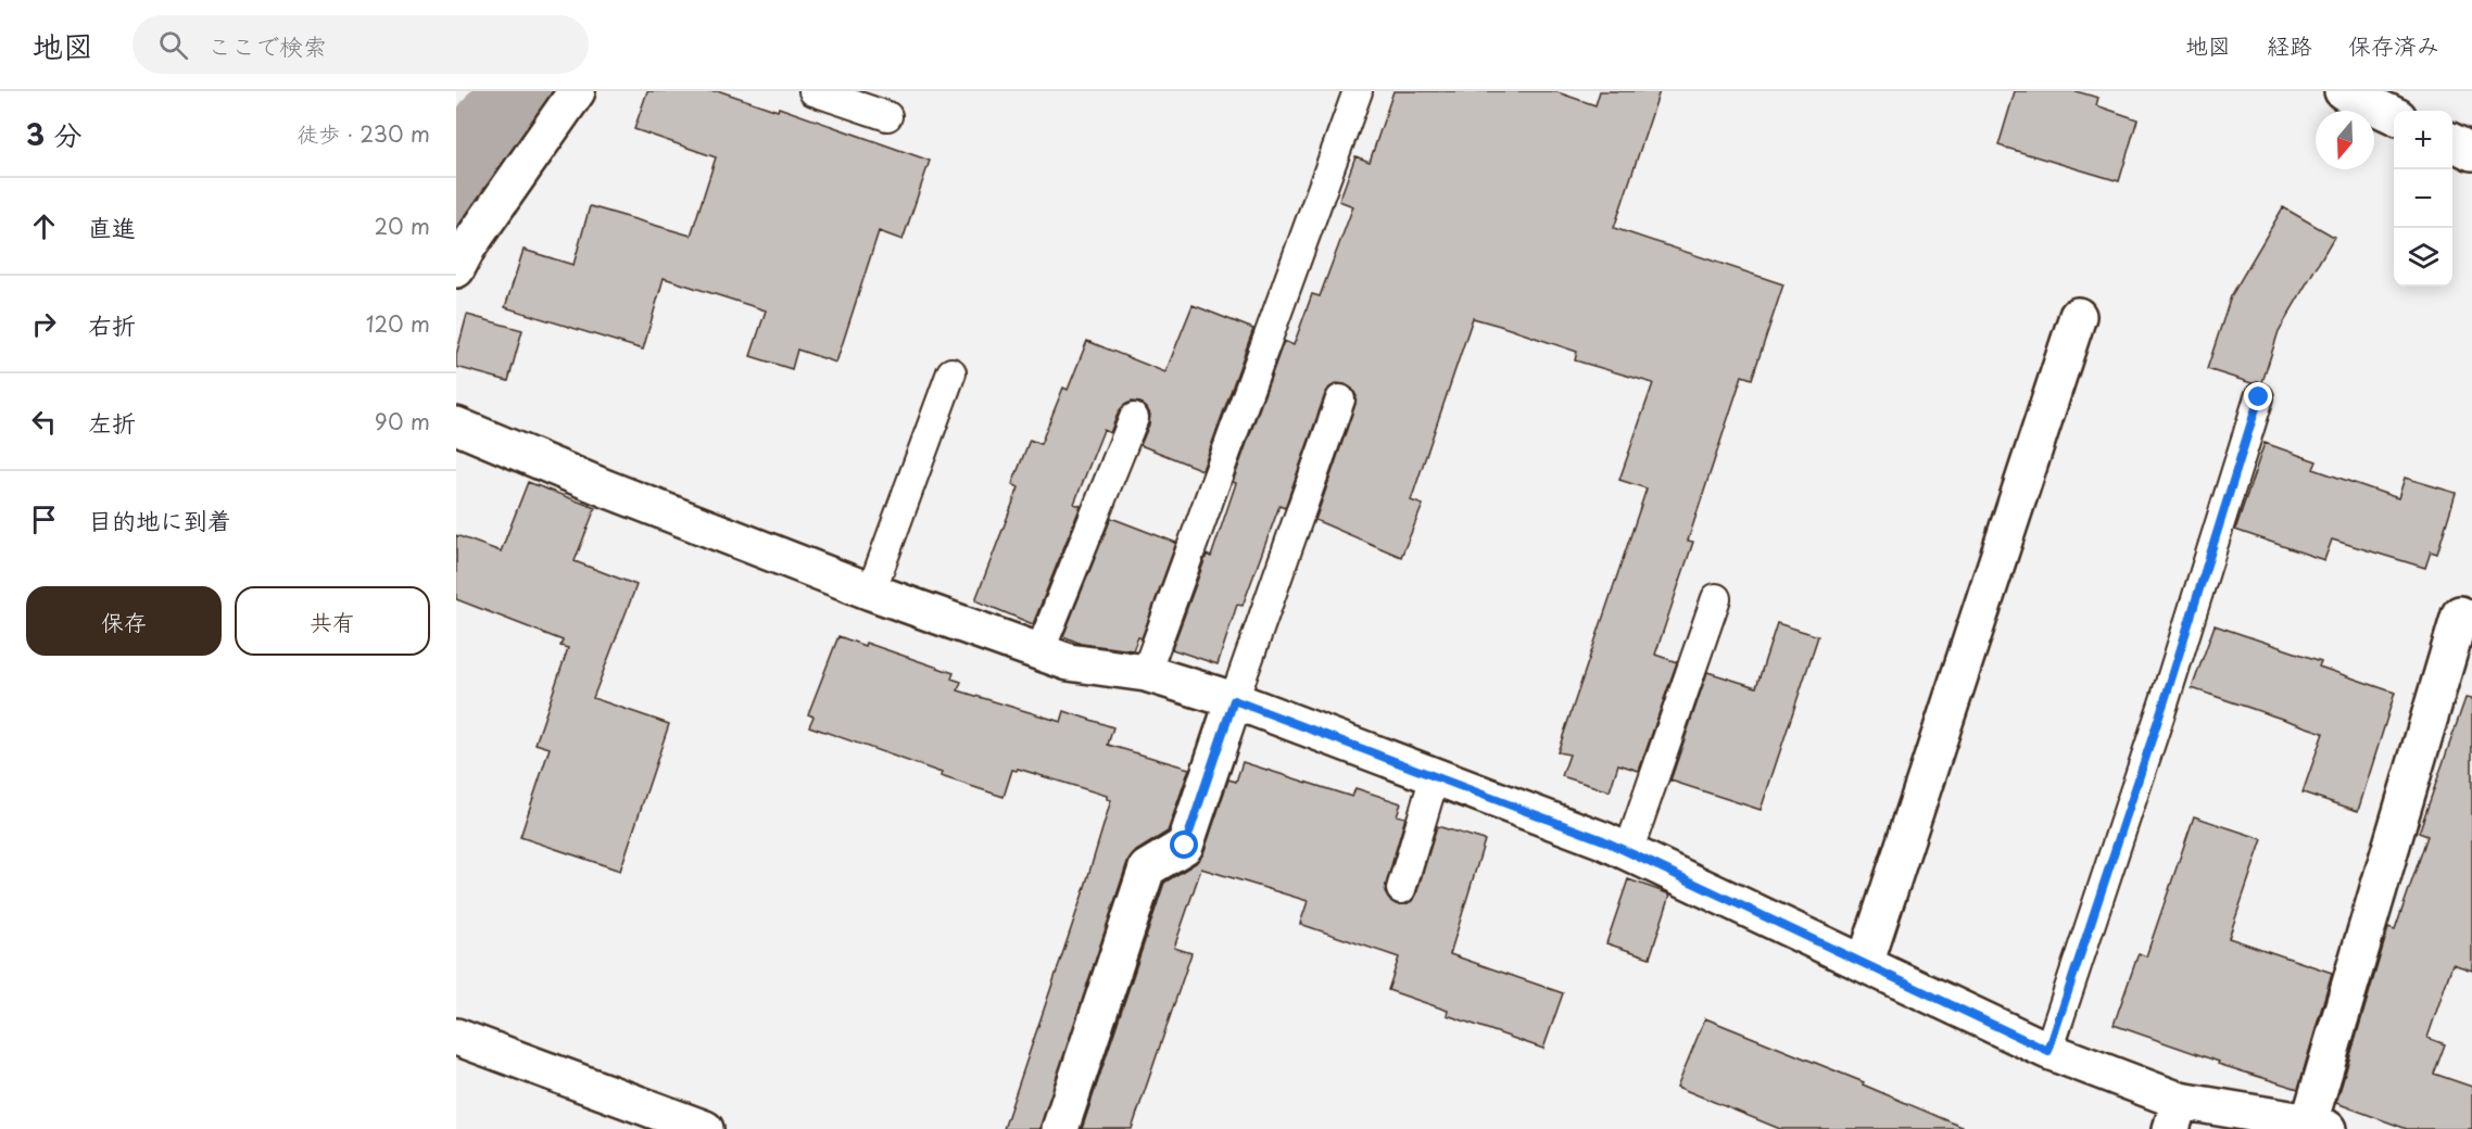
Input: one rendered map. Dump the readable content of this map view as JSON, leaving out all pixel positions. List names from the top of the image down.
{
  "north": "bottom",
  "page": {
    "header": "地図",
    "search": "ここで検索",
    "nav": ["地図", "経路", "保存済み"],
    "heading": ["3 分", "徒歩 · 230 m"],
    "map_buttons": ["+", "−"],
    "list": [
      ["直進", "20 m"],
      ["右折", "120 m"],
      ["左折", "90 m"],
      "目的地に到着"
    ],
    "buttons": ["保存", "共有"]
  }
}
